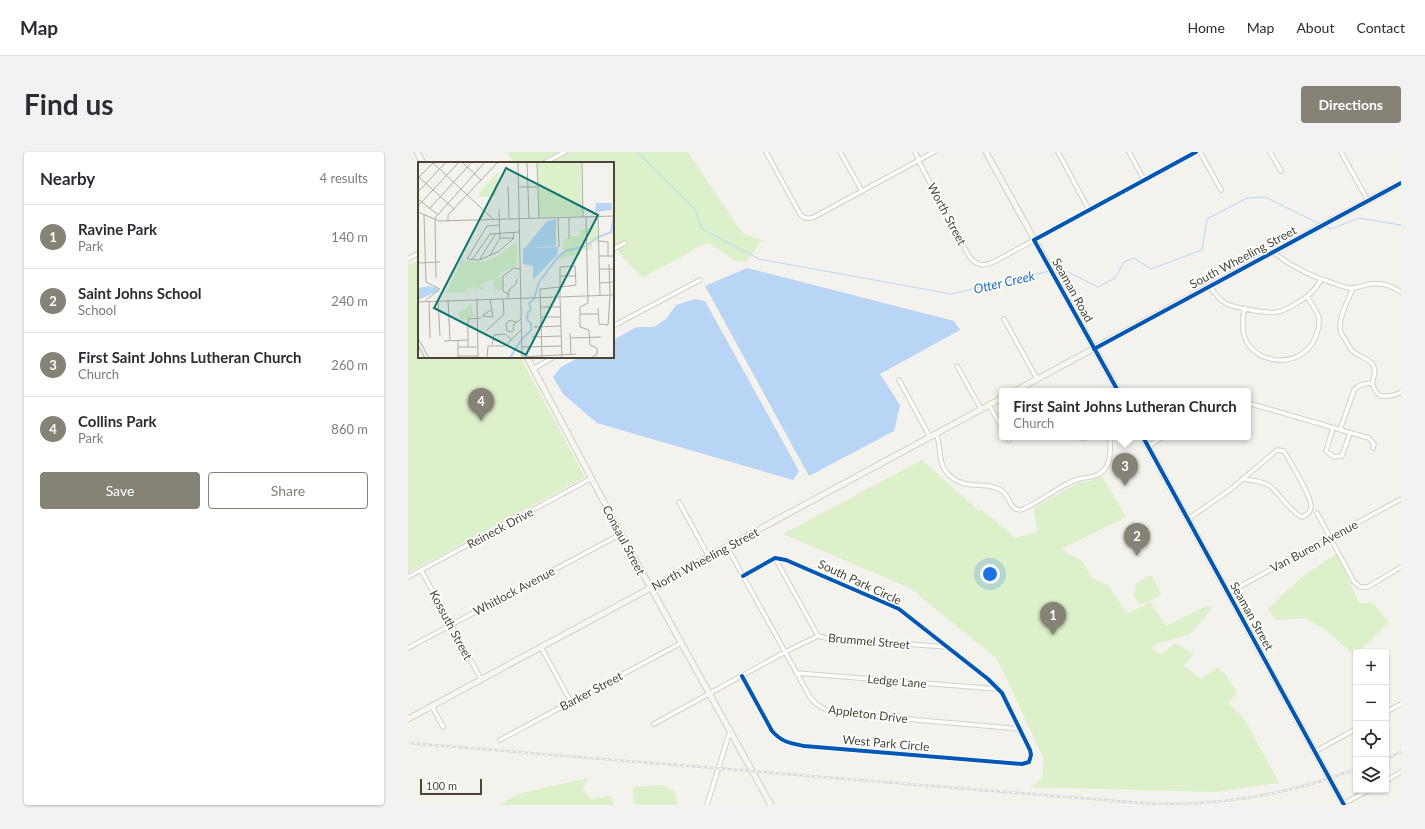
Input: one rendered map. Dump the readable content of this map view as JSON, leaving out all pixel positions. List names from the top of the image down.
{
  "streets": {
    "street": [
      "Worth Street",
      "South Wheeling Street",
      "Seaman Road",
      "Reineck Drive",
      "Consaul Street",
      "Van Buren Avenue",
      "North Wheeling Street",
      "South Park Circle",
      "Whitlock Avenue",
      "Seaman Street",
      "Kossuth Street",
      "Brummel Street",
      "Ledge Lane",
      "Barker Street",
      "Appleton Drive",
      "West Park Circle"
    ]
  },
  "crossings": [
    ["Worth Street", "Seaman Road"],
    ["South Wheeling Street", "Seaman Road"],
    ["Reineck Drive", "Consaul Street"],
    ["Reineck Drive", "Kossuth Street"],
    ["Consaul Street", "North Wheeling Street"],
    ["Consaul Street", "Whitlock Avenue"],
    ["Consaul Street", "Brummel Street"],
    ["Consaul Street", "Barker Street"],
    ["Van Buren Avenue", "Seaman Street"],
    ["North Wheeling Street", "Kossuth Street"],
    ["North Wheeling Street", "Appleton Drive"],
    ["South Park Circle", "Brummel Street"],
    ["South Park Circle", "Ledge Lane"],
    ["South Park Circle", "Appleton Drive"],
    ["South Park Circle", "West Park Circle"],
    ["Whitlock Avenue", "Kossuth Street"],
    ["Brummel Street", "Appleton Drive"],
    ["Brummel Street", "West Park Circle"],
    ["Ledge Lane", "Appleton Drive"],
    ["Appleton Drive", "West Park Circle"]
  ],
  "water": ["Otter Creek"],
  "scale_bar": "100 m",
  "page": {
    "header": "Map",
    "nav": [
      "Home",
      "Map",
      "About",
      "Contact"
    ],
    "buttons": [
      "Directions",
      ["Save", "Share"]
    ],
    "title": "Find us",
    "heading": ["Nearby", "4 results"],
    "list": [
      {
        "mark": "1",
        "name": "Ravine Park",
        "note": "Park",
        "value": "140 m"
      },
      {
        "mark": "2",
        "name": "Saint Johns School",
        "note": "School",
        "value": "240 m"
      },
      {
        "mark": "3",
        "name": "First Saint Johns Lutheran Church",
        "note": "Church",
        "value": "260 m"
      },
      {
        "mark": "4",
        "name": "Collins Park",
        "note": "Park",
        "value": "860 m"
      }
    ],
    "popup": ["First Saint Johns Lutheran Church", "Church"],
    "pins": [
      "4",
      "3",
      "2",
      "1"
    ],
    "map_buttons": ["+", "−"],
    "scale": "100 m"
  }
}
